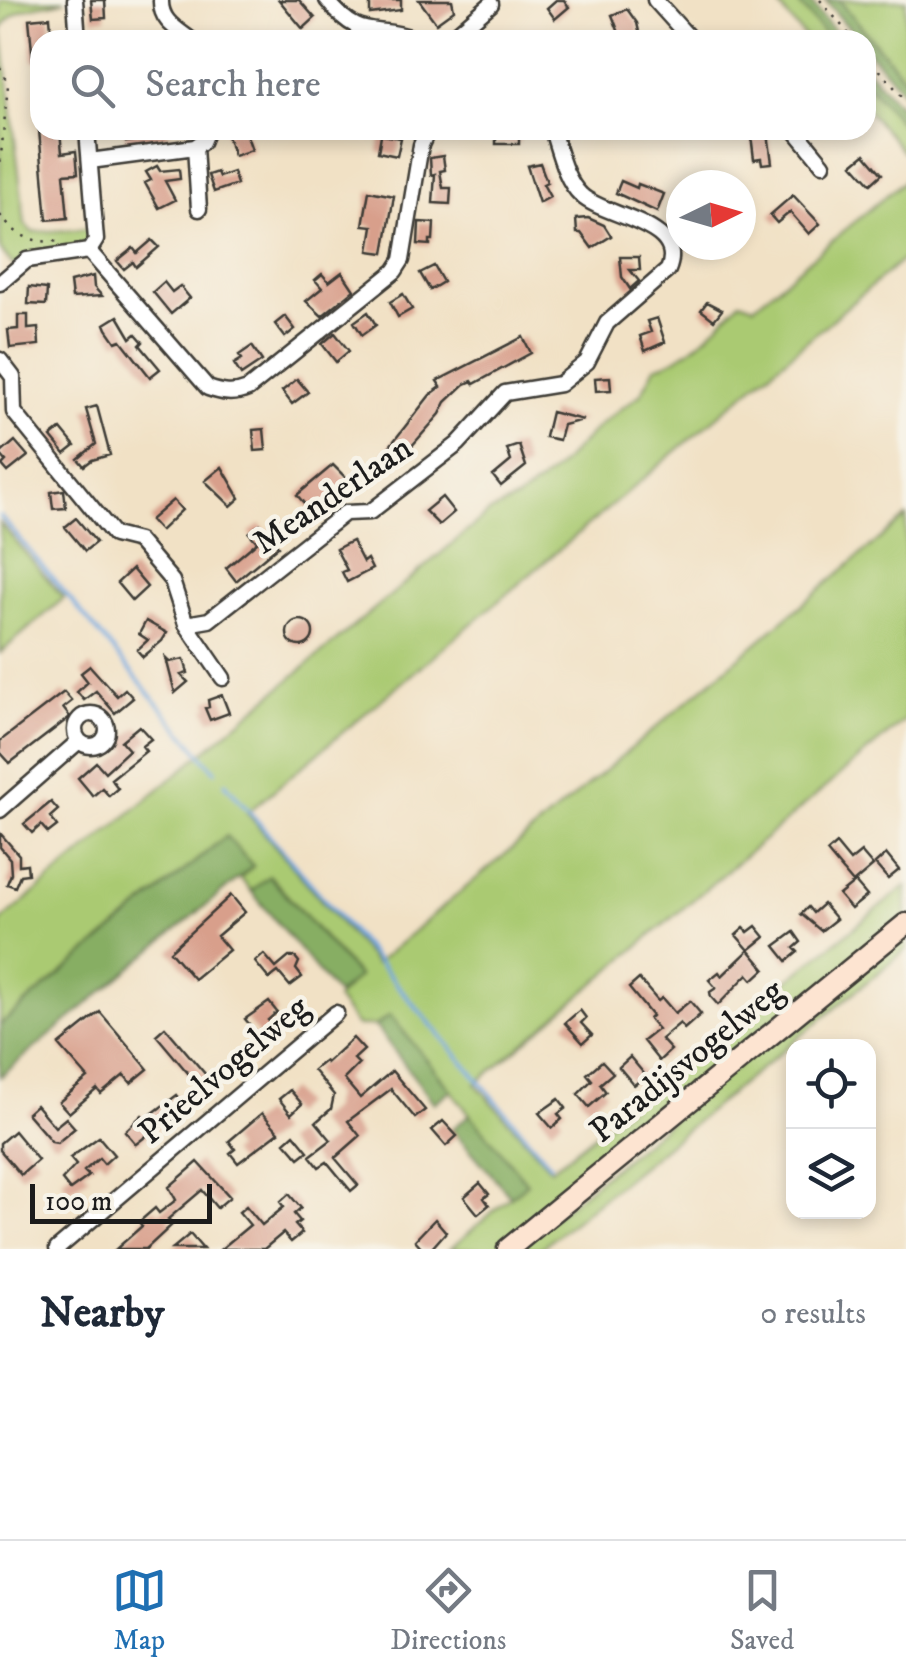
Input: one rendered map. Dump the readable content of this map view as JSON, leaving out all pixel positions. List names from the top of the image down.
{
  "streets": {
    "street": ["Meanderlaan", "Paradijsvogelweg", "Prieelvogelweg"]
  },
  "scale_bar": "100 m",
  "north": "right",
  "page": {
    "search": "Search here",
    "scale": "100 m",
    "heading": ["Nearby", "0 results"],
    "nav": ["Map", "Directions", "Saved"]
  }
}
